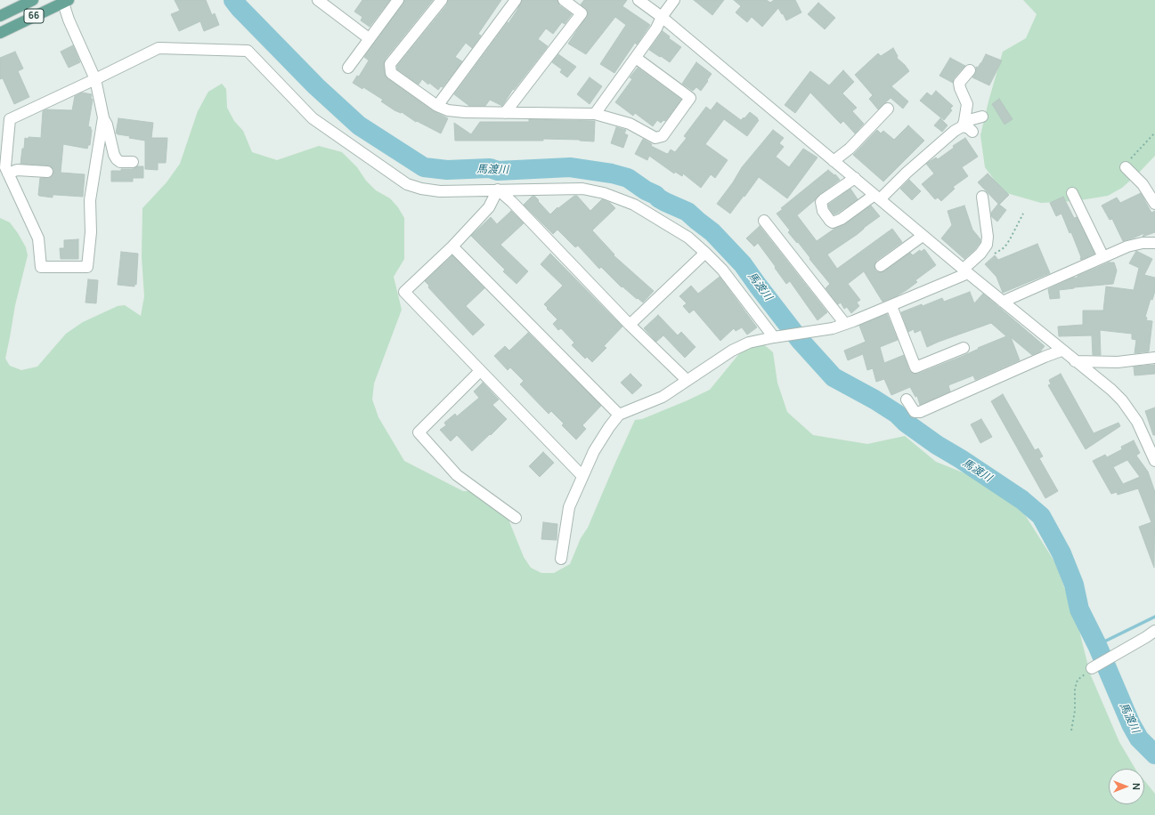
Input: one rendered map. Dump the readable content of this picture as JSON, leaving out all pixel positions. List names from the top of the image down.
{
  "streets": {
    "main road": ["66"]
  },
  "water": ["馬渡川"],
  "north": "right"
}
